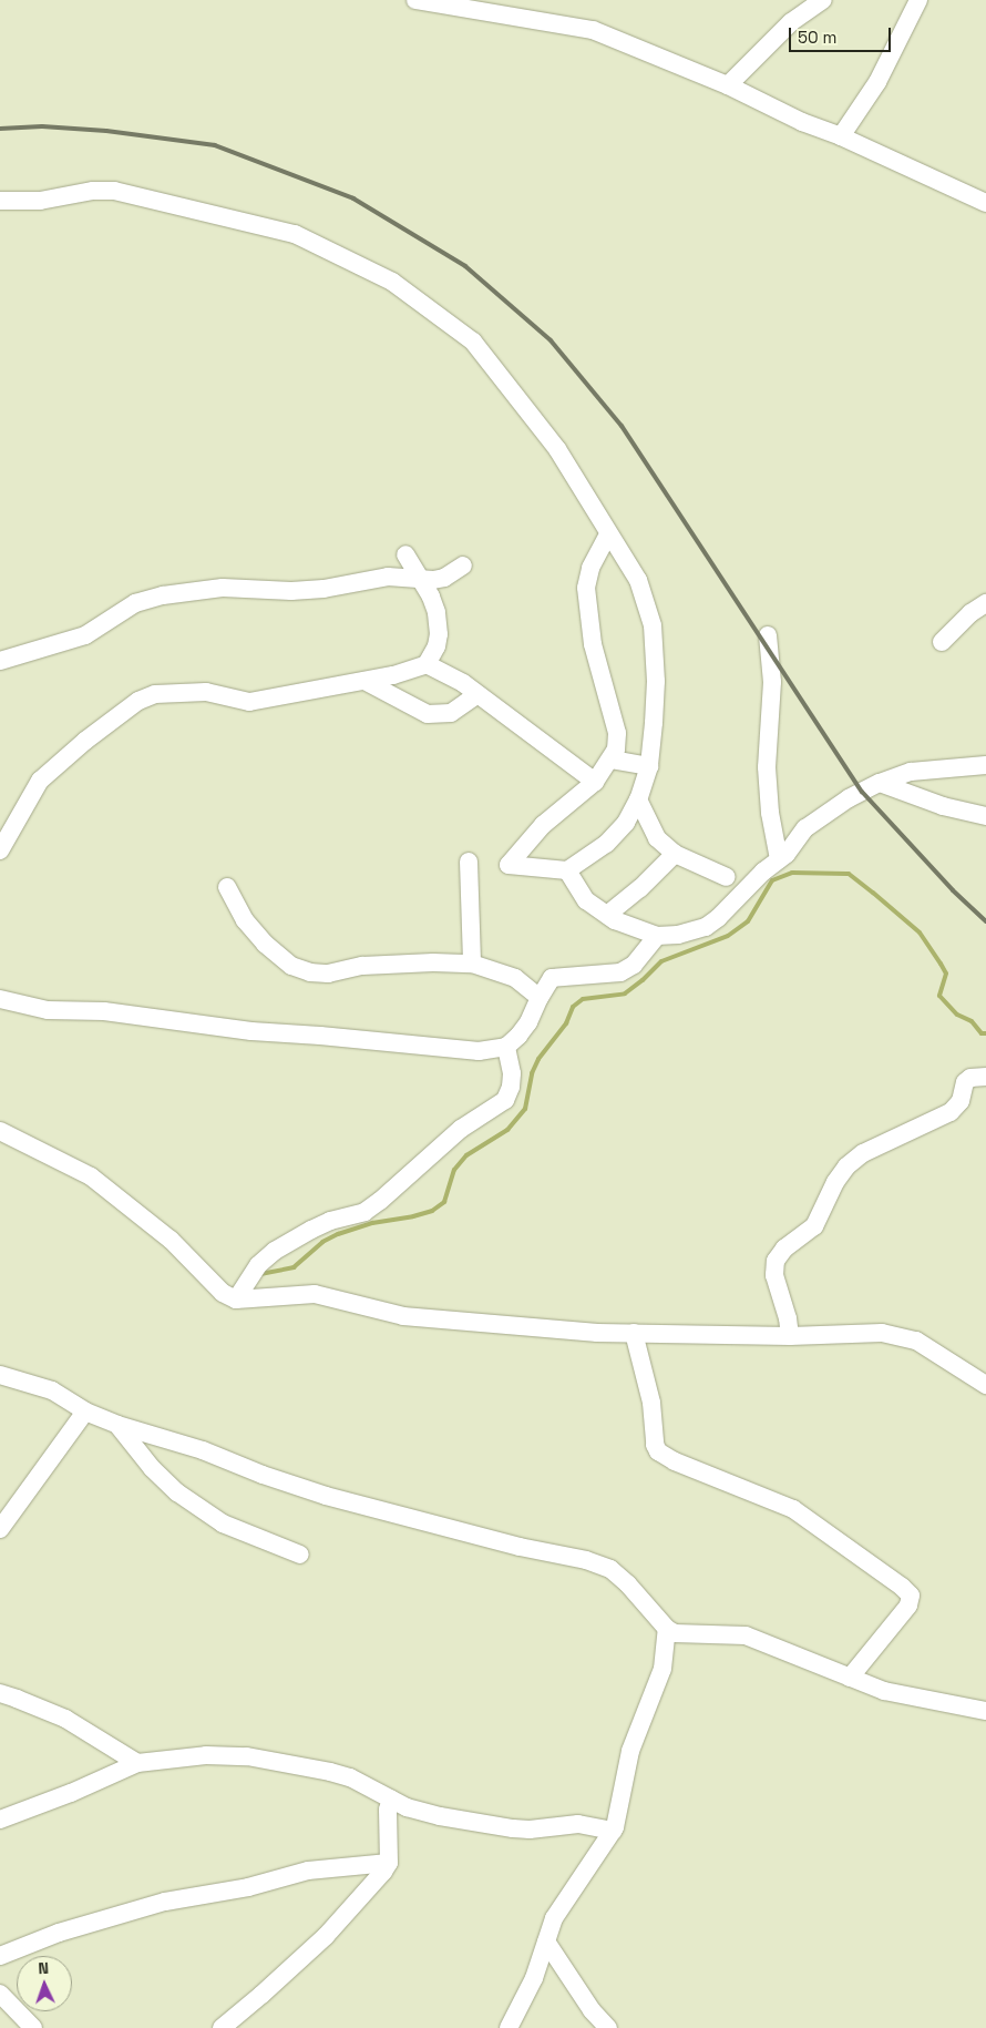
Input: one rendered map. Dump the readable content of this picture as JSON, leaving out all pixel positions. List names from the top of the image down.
{
  "scale_bar": "50 m",
  "north": "top"
}
